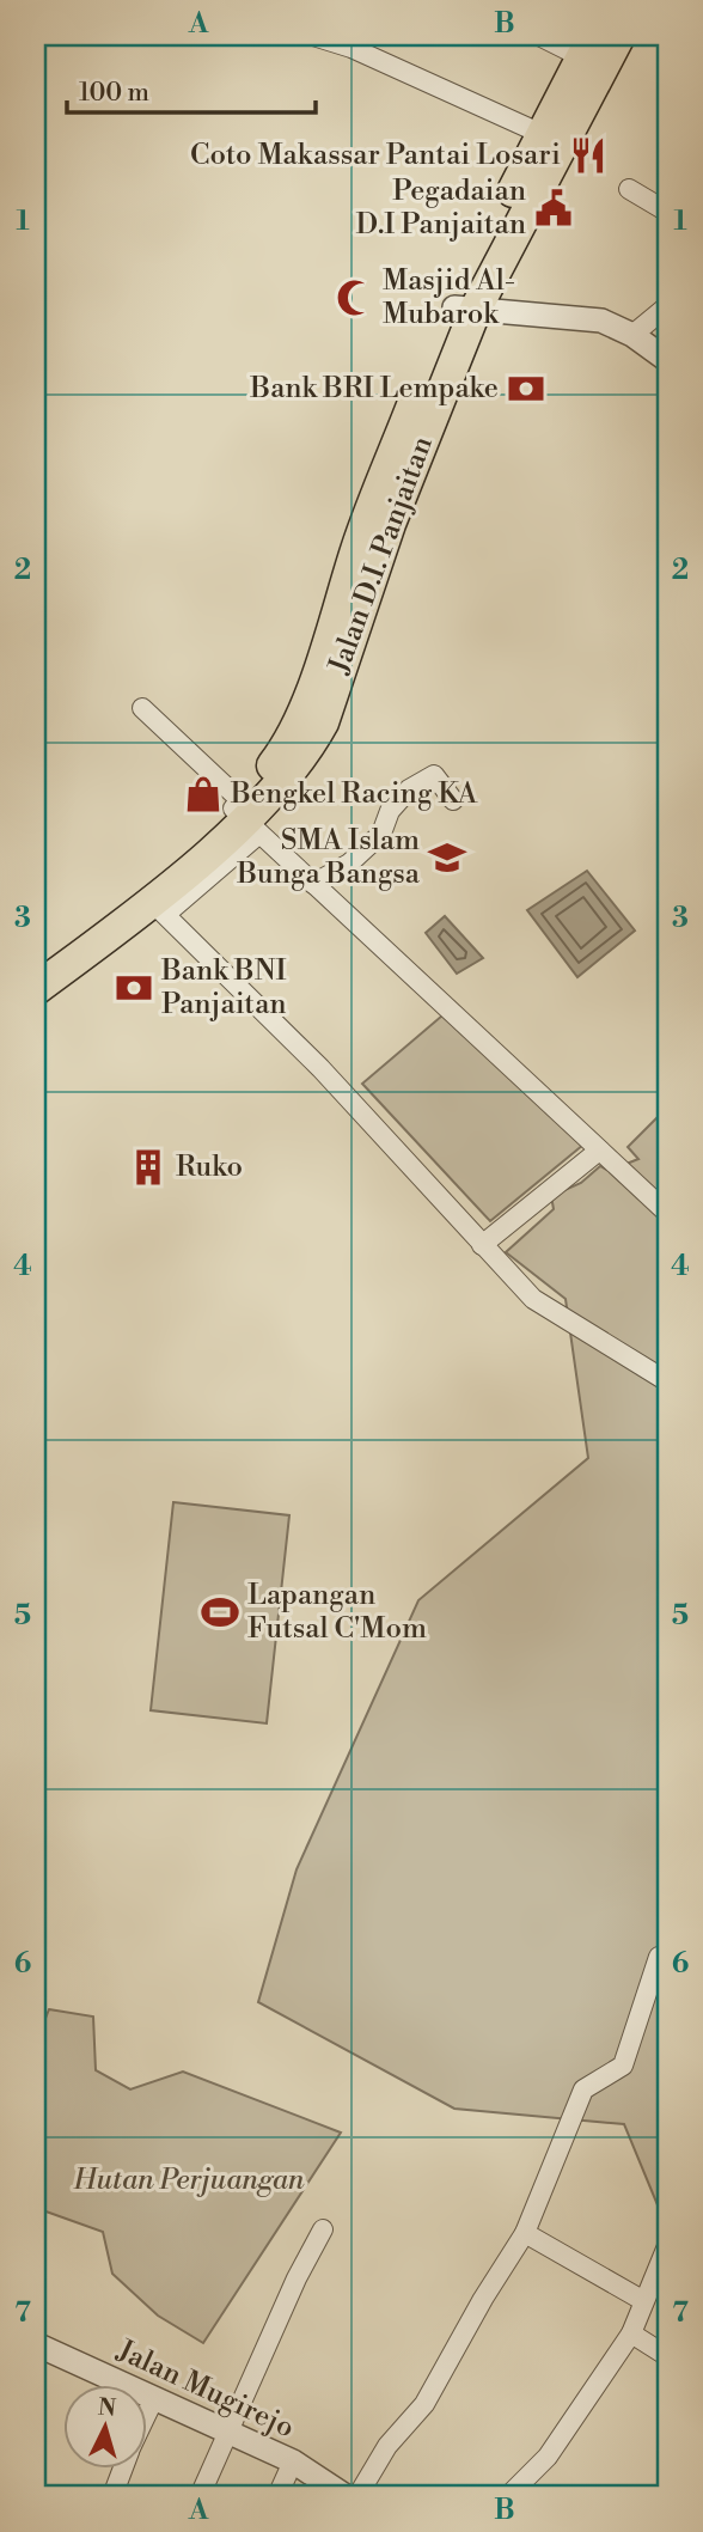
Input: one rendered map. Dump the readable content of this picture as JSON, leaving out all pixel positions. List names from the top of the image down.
{
  "streets": {
    "street": ["Jalan Mugirejo"]
  },
  "parks": ["Hutan Perjuangan"],
  "places": {
    "restaurant": ["Coto Makassar Pantai Losari"],
    "public building": ["Pegadaian D.I Panjaitan"],
    "mosque": ["Masjid Al- Mubarok"],
    "bank": ["Bank BRI Lempake", "Bank BNI Panjaitan"],
    "shop": ["Bengkel Racing KA"],
    "school or university": ["SMA Islam Bunga Bangsa"],
    "building": ["Ruko"],
    "sports": ["Lapangan Futsal C'Mom"]
  },
  "scale_bar": "100 m",
  "north": "top",
  "grid": {
    "columns": ["A", "B"],
    "rows": [
      "1",
      "2",
      "3",
      "4",
      "5",
      "6",
      "7"
    ]
  }
}
